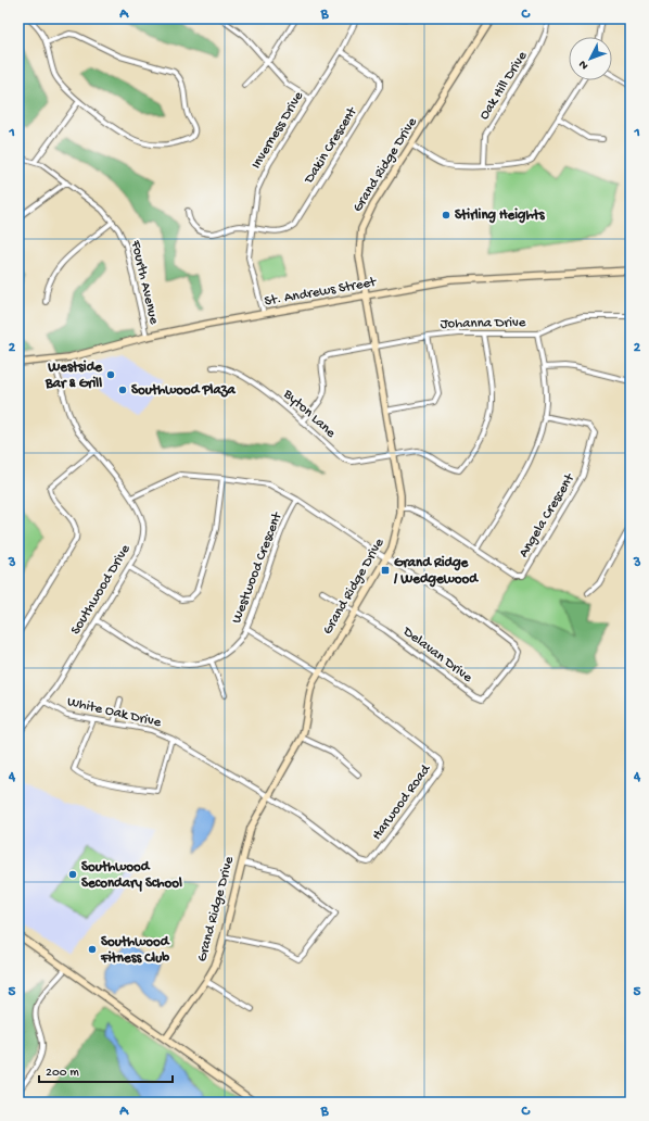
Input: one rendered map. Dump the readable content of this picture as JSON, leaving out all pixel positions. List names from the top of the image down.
{
  "streets": {
    "street": [
      "Oak Hill Drive",
      "Inverness Drive",
      "Dakin Crescent",
      "Grand Ridge Drive",
      "Fourth Avenue",
      "St. Andrews Street",
      "Johanna Drive",
      "Byton Lane",
      "Angela Crescent",
      "Westwood Crescent",
      "Southwood Drive",
      "Delavan Drive",
      "White Oak Drive",
      "Harwood Road"
    ]
  },
  "crossings": [
    ["Inverness Drive", "Dakin Crescent"],
    ["Inverness Drive", "St. Andrews Street"],
    ["Grand Ridge Drive", "St. Andrews Street"],
    ["Grand Ridge Drive", "Johanna Drive"],
    ["Grand Ridge Drive", "Byton Lane"],
    ["Grand Ridge Drive", "Angela Crescent"],
    ["Grand Ridge Drive", "Delavan Drive"],
    ["Grand Ridge Drive", "White Oak Drive"],
    ["Grand Ridge Drive", "Harwood Road"],
    ["Fourth Avenue", "St. Andrews Street"],
    ["St. Andrews Street", "Southwood Drive"],
    ["Johanna Drive", "Byton Lane"],
    ["Johanna Drive", "Angela Crescent"],
    ["Westwood Crescent", "Southwood Drive"],
    ["Westwood Crescent", "Harwood Road"],
    ["Southwood Drive", "White Oak Drive"],
    ["White Oak Drive", "Harwood Road"]
  ],
  "places": {
    "other": [
      "Stirling Heights",
      "Westside Bar & Grill",
      "Southwood Plaza",
      "Southwood Secondary School",
      "Southwood Fitness Club"
    ],
    "transit": ["Grand Ridge / Wedgewood"]
  },
  "scale_bar": "200 m",
  "north": "bottom left",
  "grid": {
    "columns": ["A", "B", "C"],
    "rows": [
      "1",
      "2",
      "3",
      "4",
      "5"
    ]
  }
}
